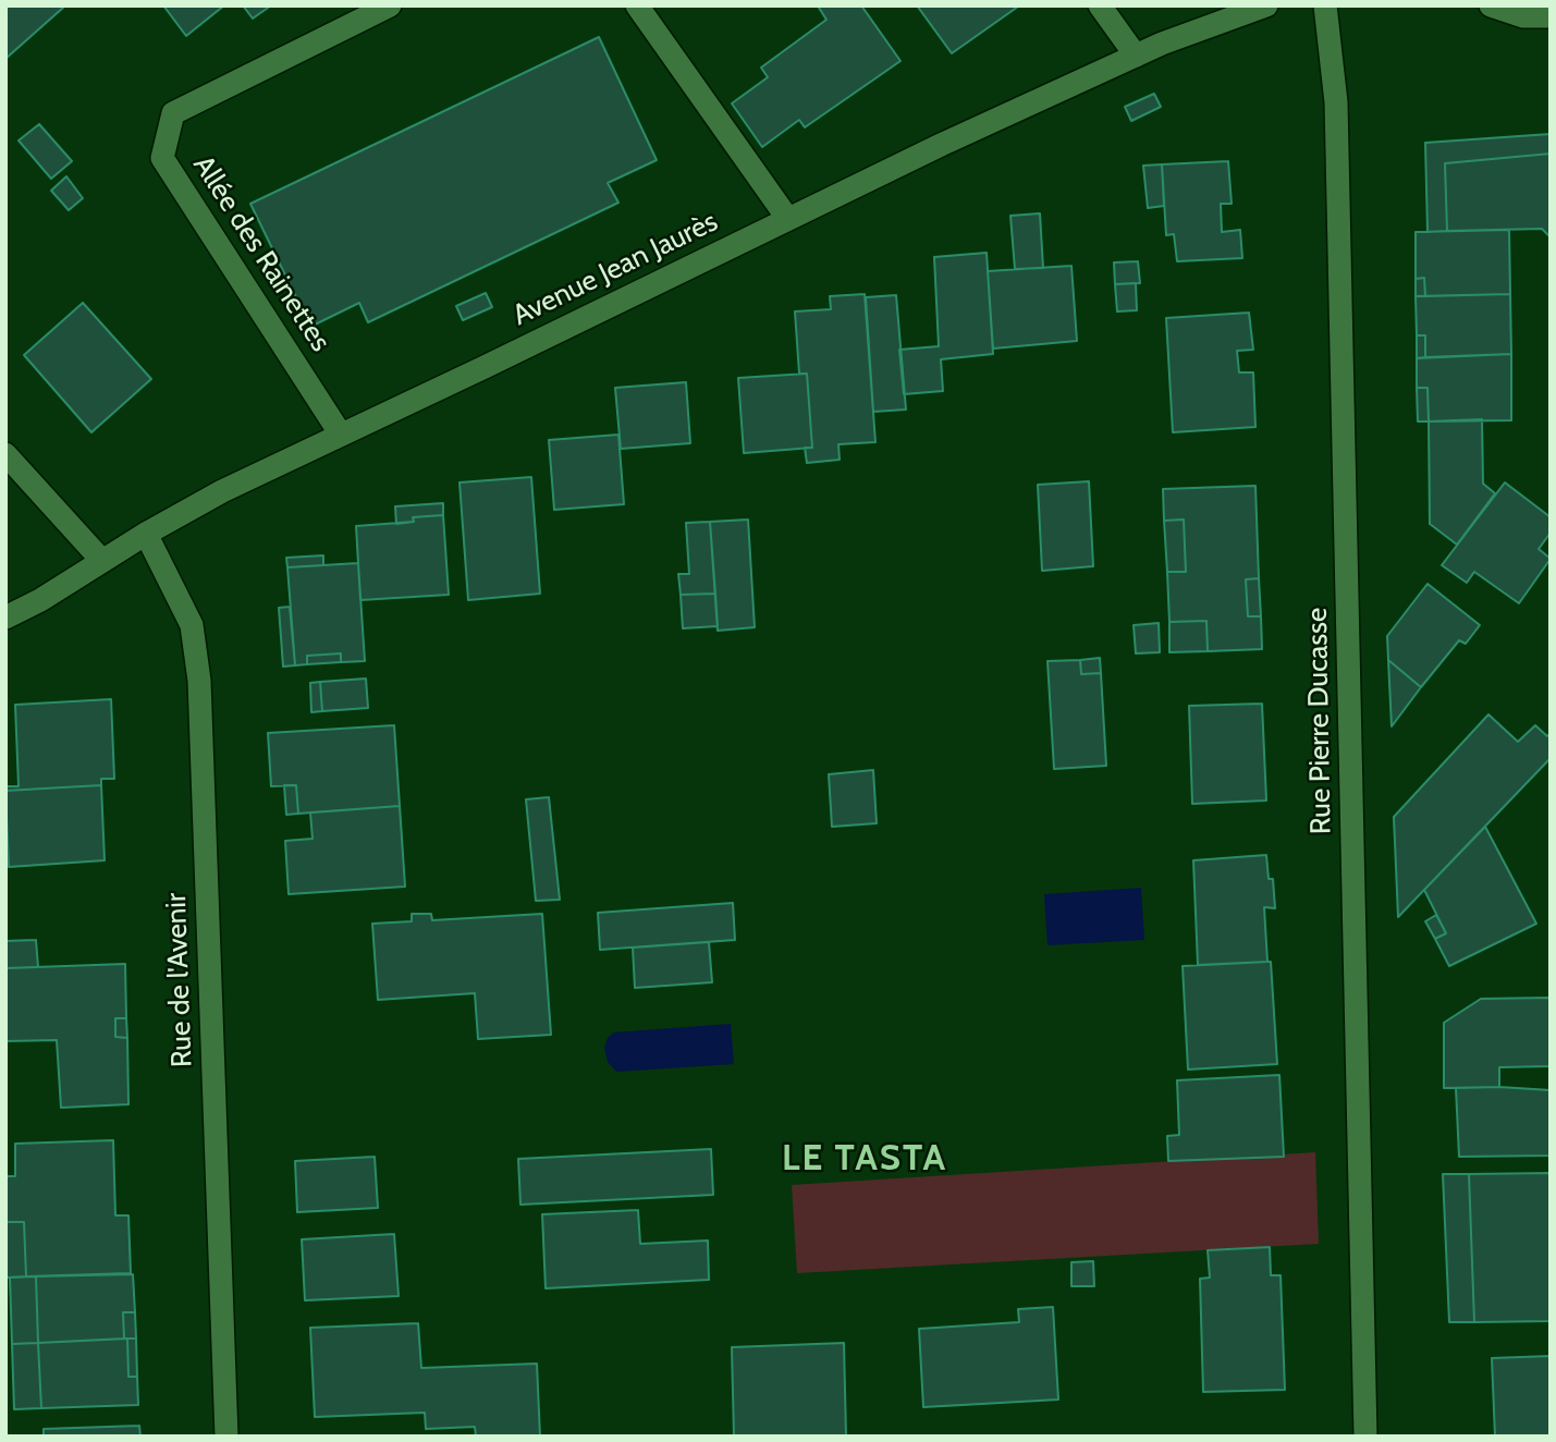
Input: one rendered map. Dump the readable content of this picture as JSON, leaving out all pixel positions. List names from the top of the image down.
{
  "streets": {
    "street": [
      "Allée des Rainettes",
      "Avenue Jean Jaurès",
      "Rue Pierre Ducasse",
      "Rue de l'Avenir"
    ]
  },
  "crossings": [
    ["Allée des Rainettes", "Avenue Jean Jaurès"],
    ["Avenue Jean Jaurès", "Rue de l'Avenir"]
  ],
  "districts": ["LE TASTA"]
}
